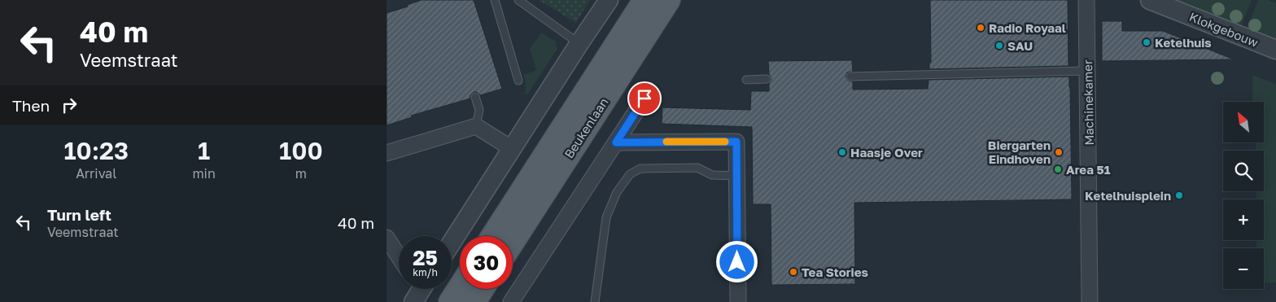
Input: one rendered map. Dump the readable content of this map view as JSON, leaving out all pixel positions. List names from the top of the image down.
{
  "streets": {
    "main road": ["Beukenlaan"],
    "street": ["Klokgebouw", "Machinekamer"]
  },
  "places": [
    "Radio Royaal",
    "Ketelhuis",
    "SAU",
    "Haasje Over",
    "Biergarten Eindhoven",
    "Area 51",
    "Ketelhuisplein",
    "Tea Stories"
  ],
  "north": "top left",
  "page": {
    "turn": ["40 m", "Veemstraat"],
    "then": "Then",
    "map_buttons": ["+", "−"],
    "eta": [
      "10:23",
      "Arrival",
      "1",
      "min",
      "100",
      "m"
    ],
    "list": [
      {
        "name": "Turn left",
        "note": "Veemstraat",
        "value": "40 m"
      }
    ],
    "speed": "25 km/h",
    "limit": "30"
  }
}
